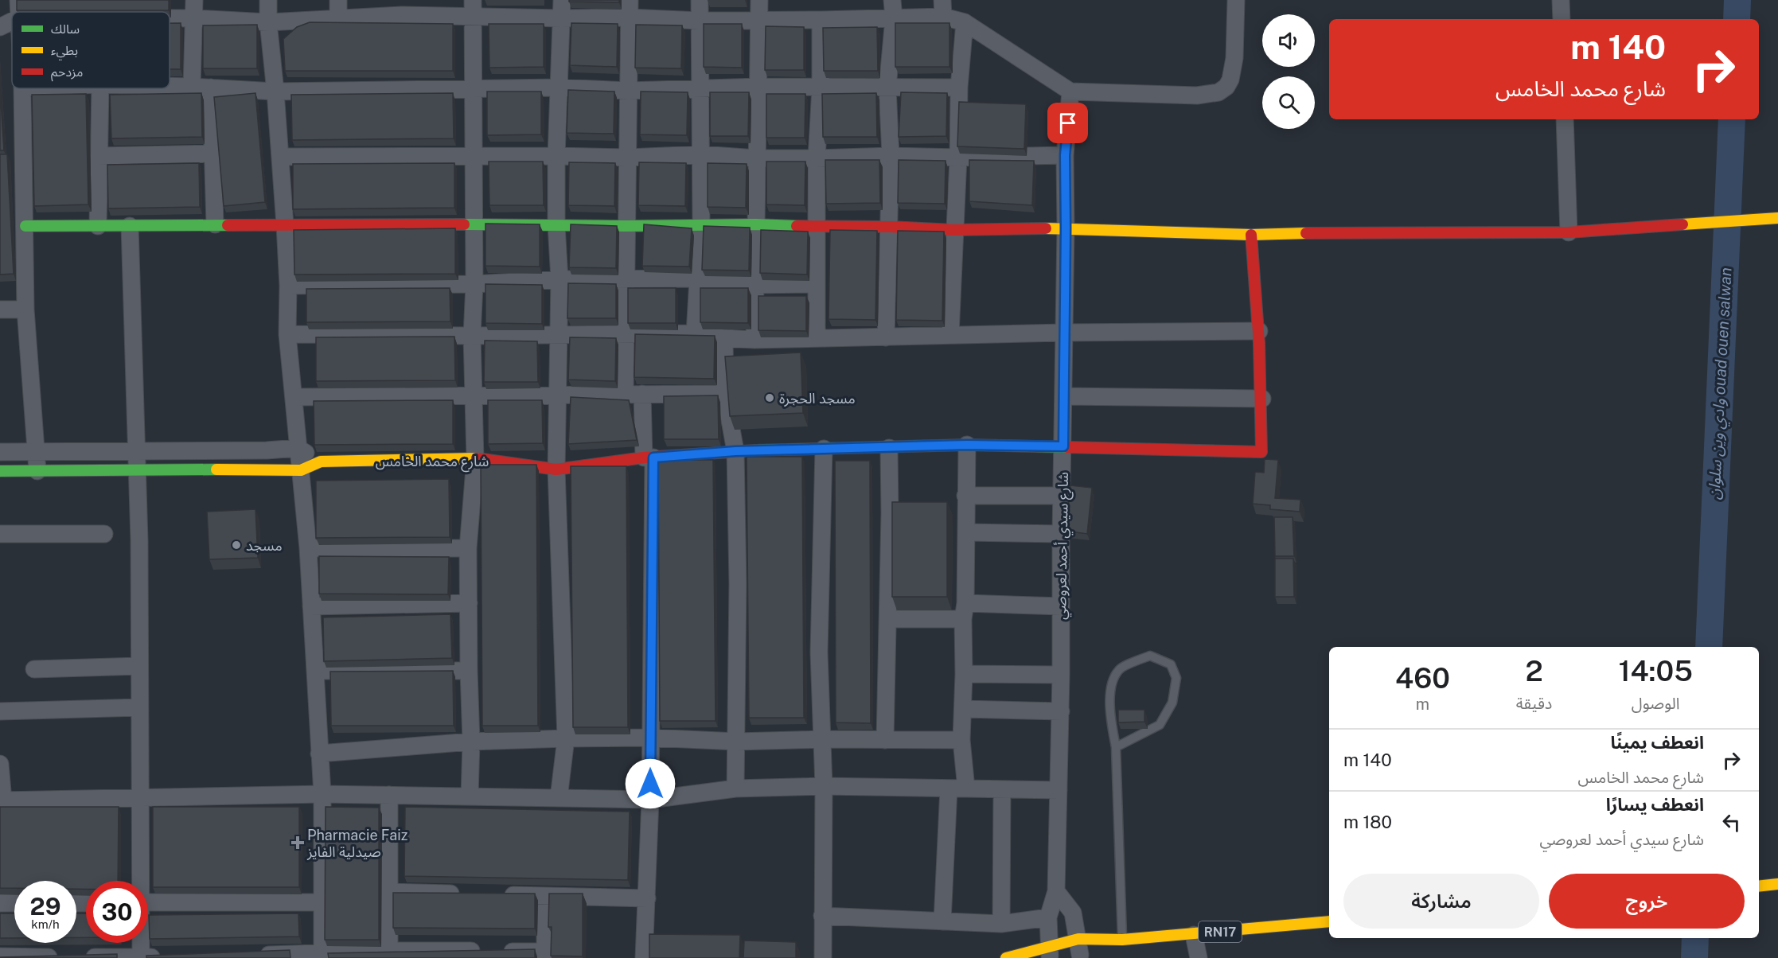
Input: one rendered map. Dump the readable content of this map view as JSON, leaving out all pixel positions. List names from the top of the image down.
{
  "streets": {
    "street": ["شارع محمد الخامس", "شارع سيدي أحمد لعروصي", "RN17"]
  },
  "crossings": [
    ["شارع محمد الخامس", "شارع سيدي أحمد لعروصي"],
    ["شارع سيدي أحمد لعروصي", "RN17"]
  ],
  "water": ["وادي وين سلوان ouad ouen salwan"],
  "places": {
    "other": ["مسجد الحجرة", "مسجد"],
    "health": ["Pharmacie Faiz صيدلية الفايز"]
  },
  "legend": ["سالك", "بطيء", "مزدحم"],
  "page": {
    "turn": ["140 m", "شارع محمد الخامس"],
    "eta": [
      "14:05",
      "الوصول",
      "2",
      "دقيقة",
      "460",
      "m"
    ],
    "list": [
      {
        "name": "انعطف يمينًا",
        "note": "شارع محمد الخامس",
        "value": "140 m"
      },
      {
        "name": "انعطف يسارًا",
        "note": "شارع سيدي أحمد لعروصي",
        "value": "180 m"
      }
    ],
    "buttons": ["خروج", "مشاركة"],
    "speed": "29 km/h",
    "limit": "30"
  }
}
